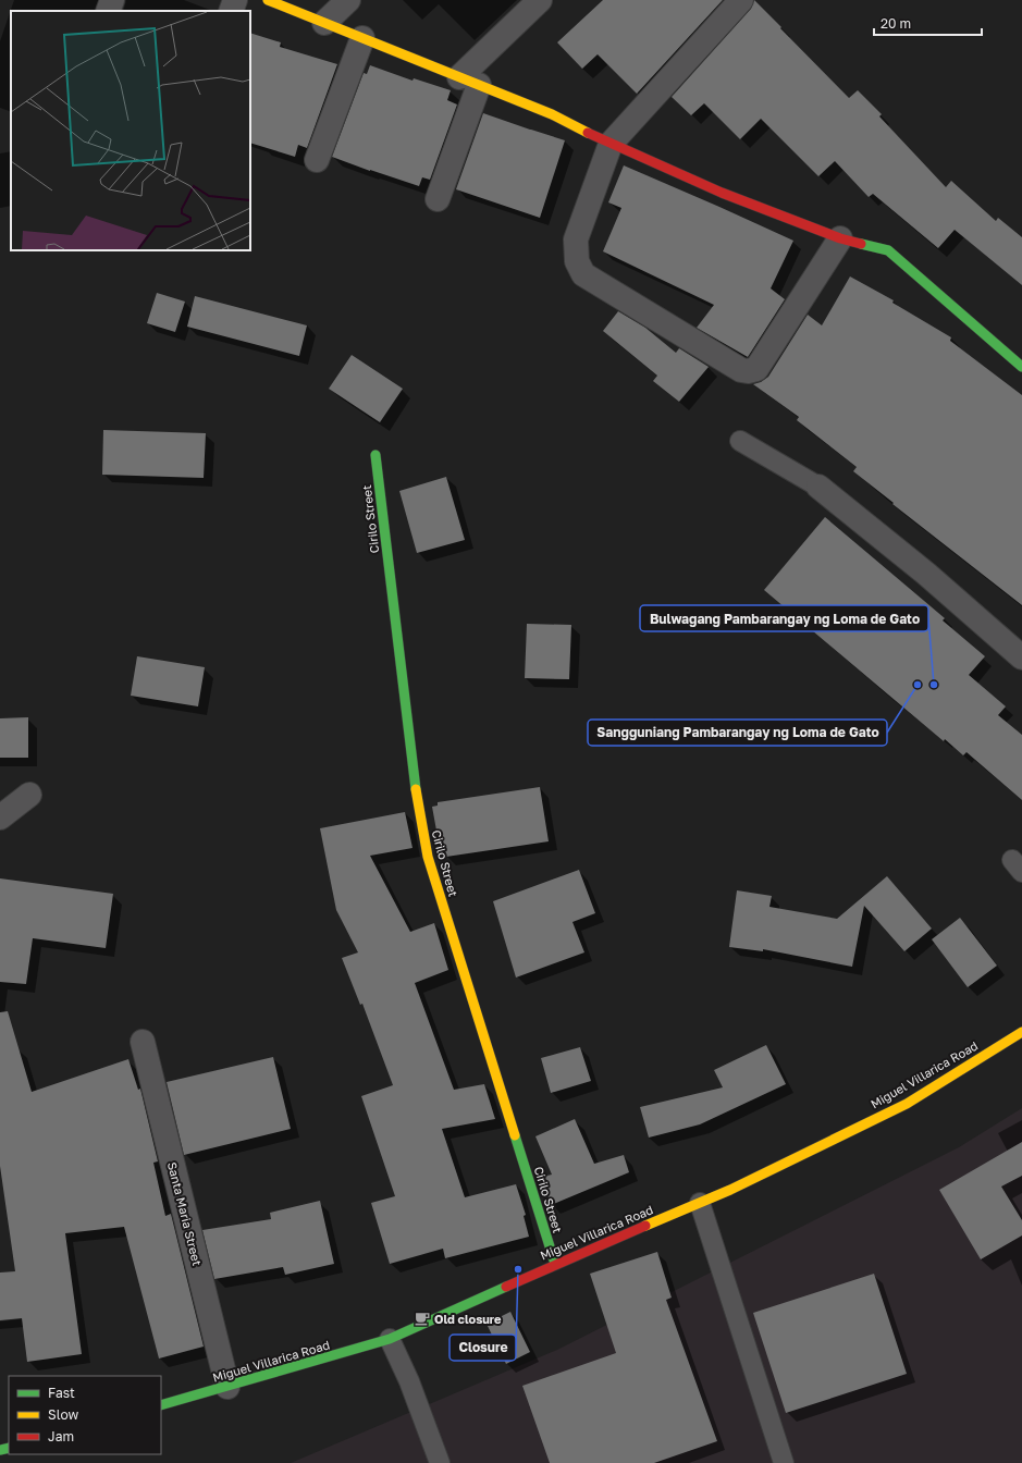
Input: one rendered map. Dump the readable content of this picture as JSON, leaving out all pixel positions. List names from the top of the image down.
{
  "streets": {
    "street": ["Cirilo Street", "Miguel Villarica Road", "Santa Maria Street"]
  },
  "crossings": [
    ["Cirilo Street", "Miguel Villarica Road"],
    ["Miguel Villarica Road", "Santa Maria Street"]
  ],
  "places": {
    "other": ["Sangguniang Pambarangay ng Loma de Gato", "Bulwagang Pambarangay ng Loma de Gato", "Closure"],
    "cafe": ["Old closure"]
  },
  "legend": ["Fast", "Slow", "Jam"],
  "scale_bar": "20 m"
}
